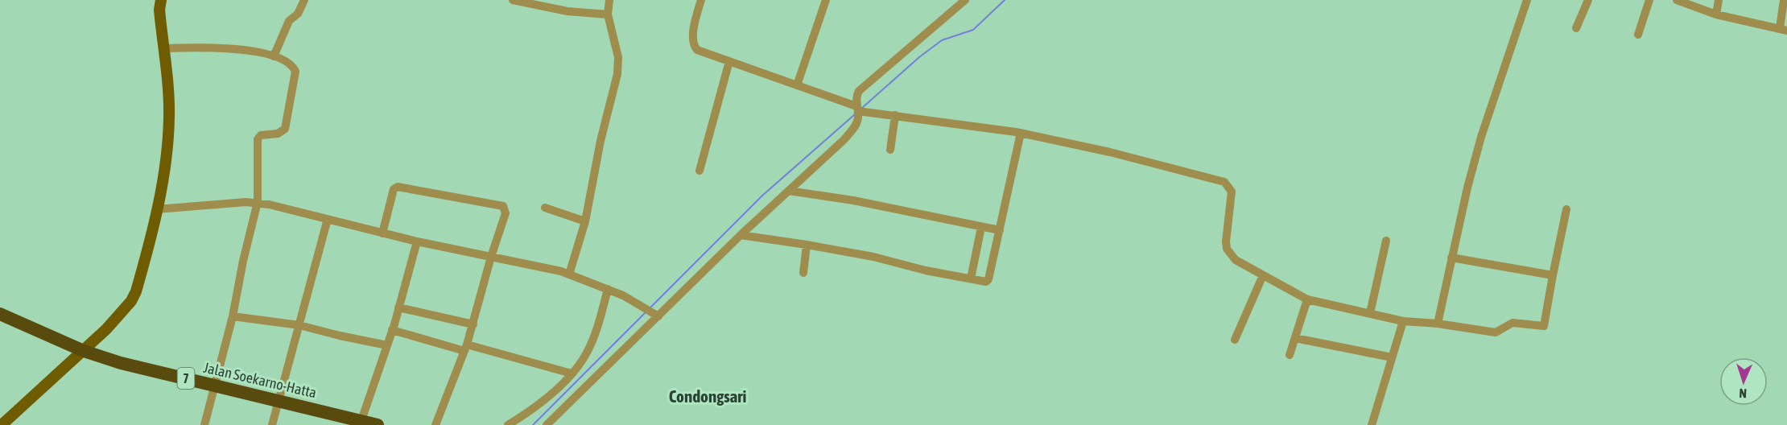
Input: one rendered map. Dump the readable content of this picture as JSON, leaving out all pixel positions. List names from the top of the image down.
{
  "streets": {
    "highway": ["7", "Jalan Soekarno-Hatta"]
  },
  "districts": ["Condongsari"],
  "north": "bottom"
}
